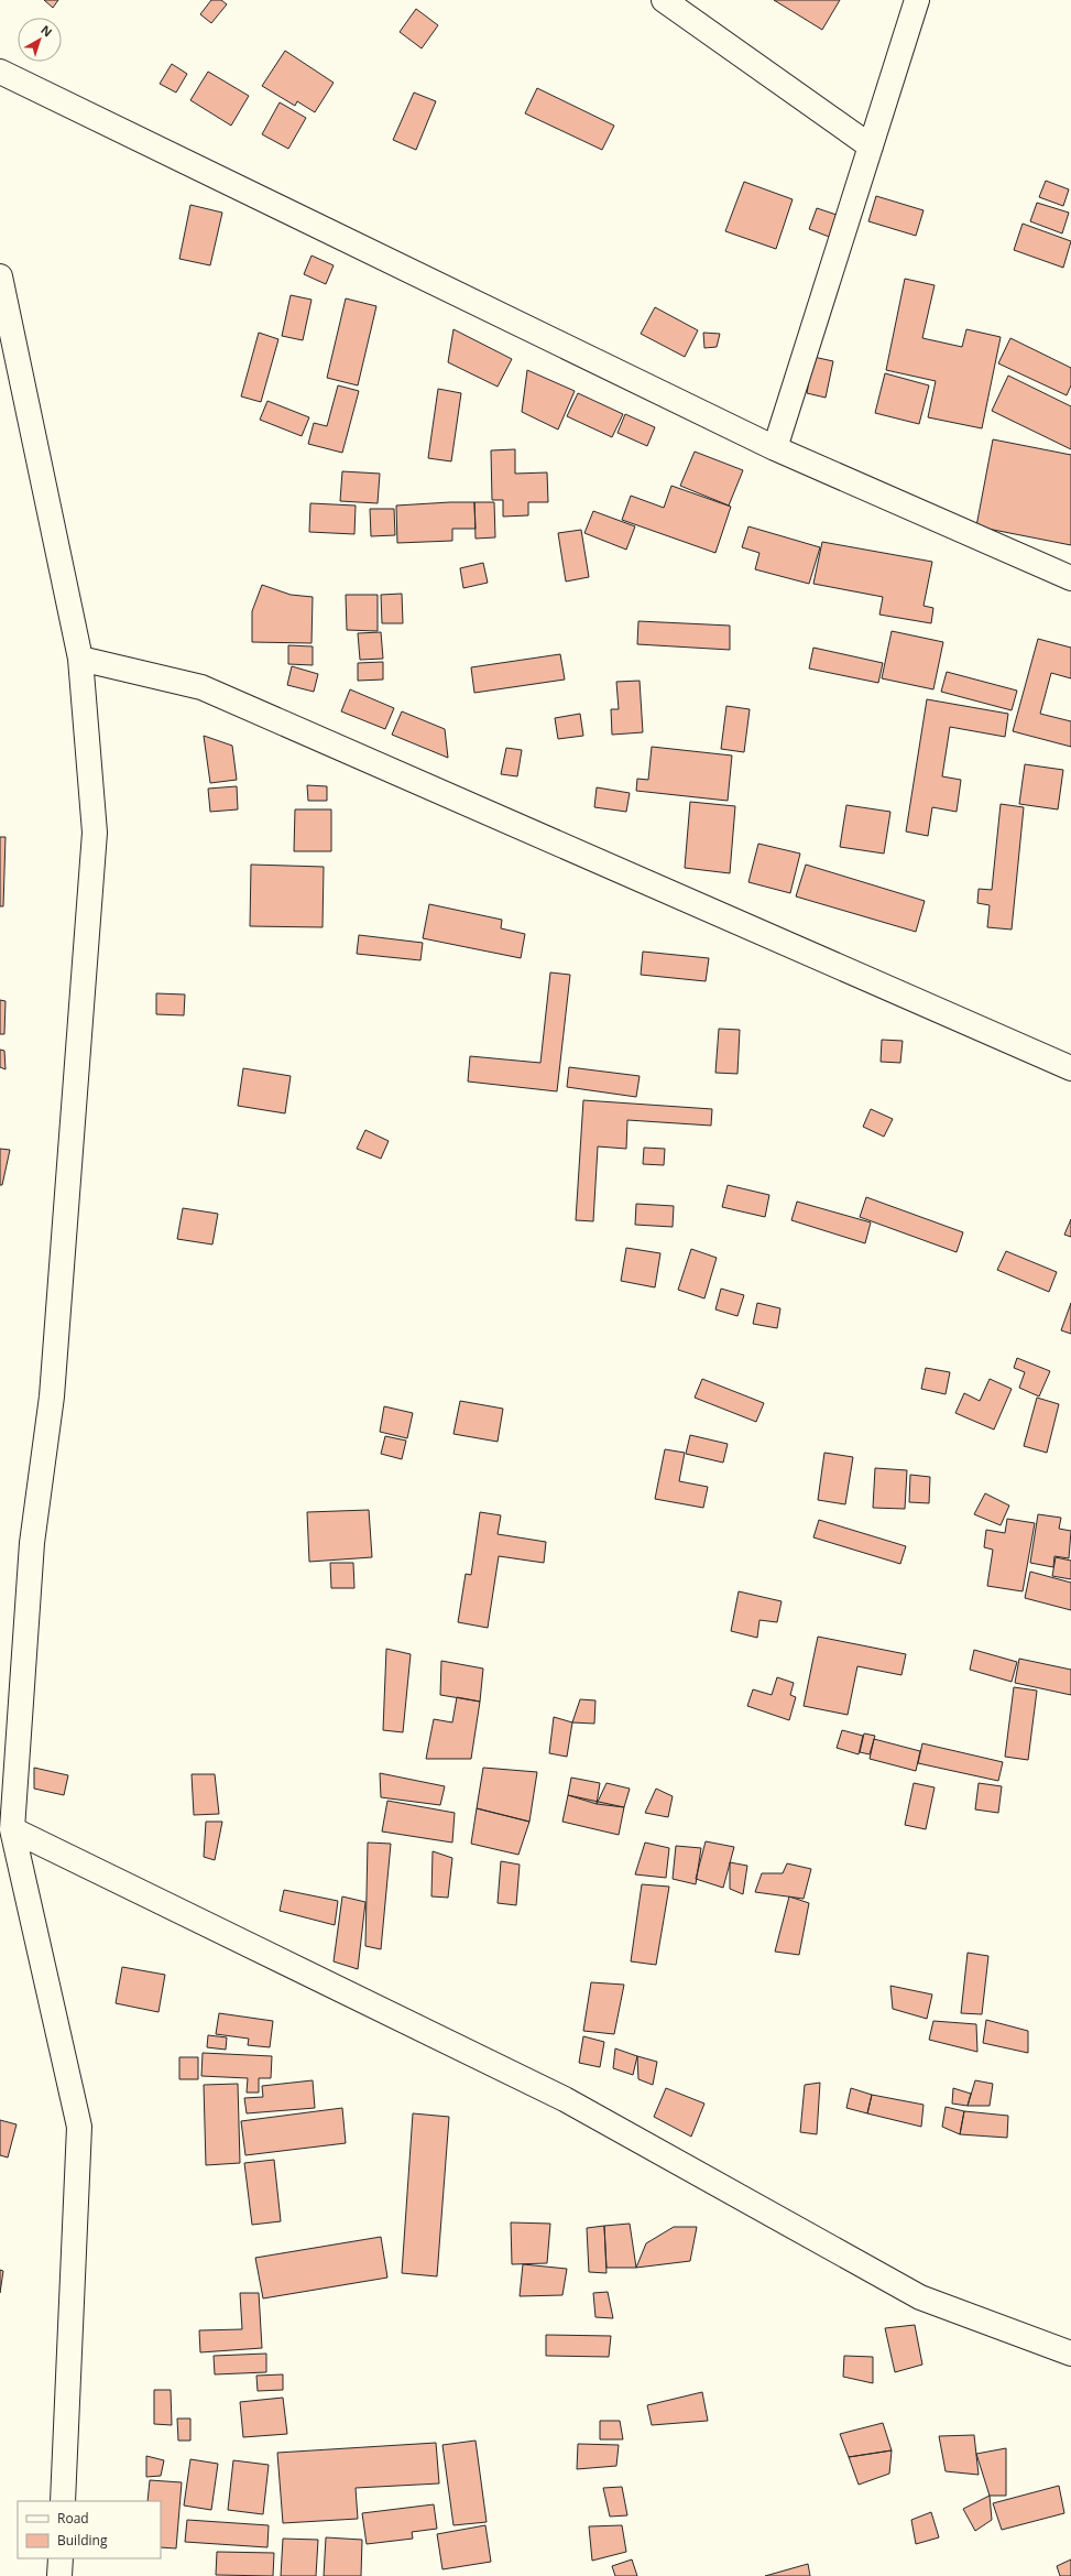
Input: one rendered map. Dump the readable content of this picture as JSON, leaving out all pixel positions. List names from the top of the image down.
{
  "legend": ["Road", "Building"],
  "north": "top right"
}
